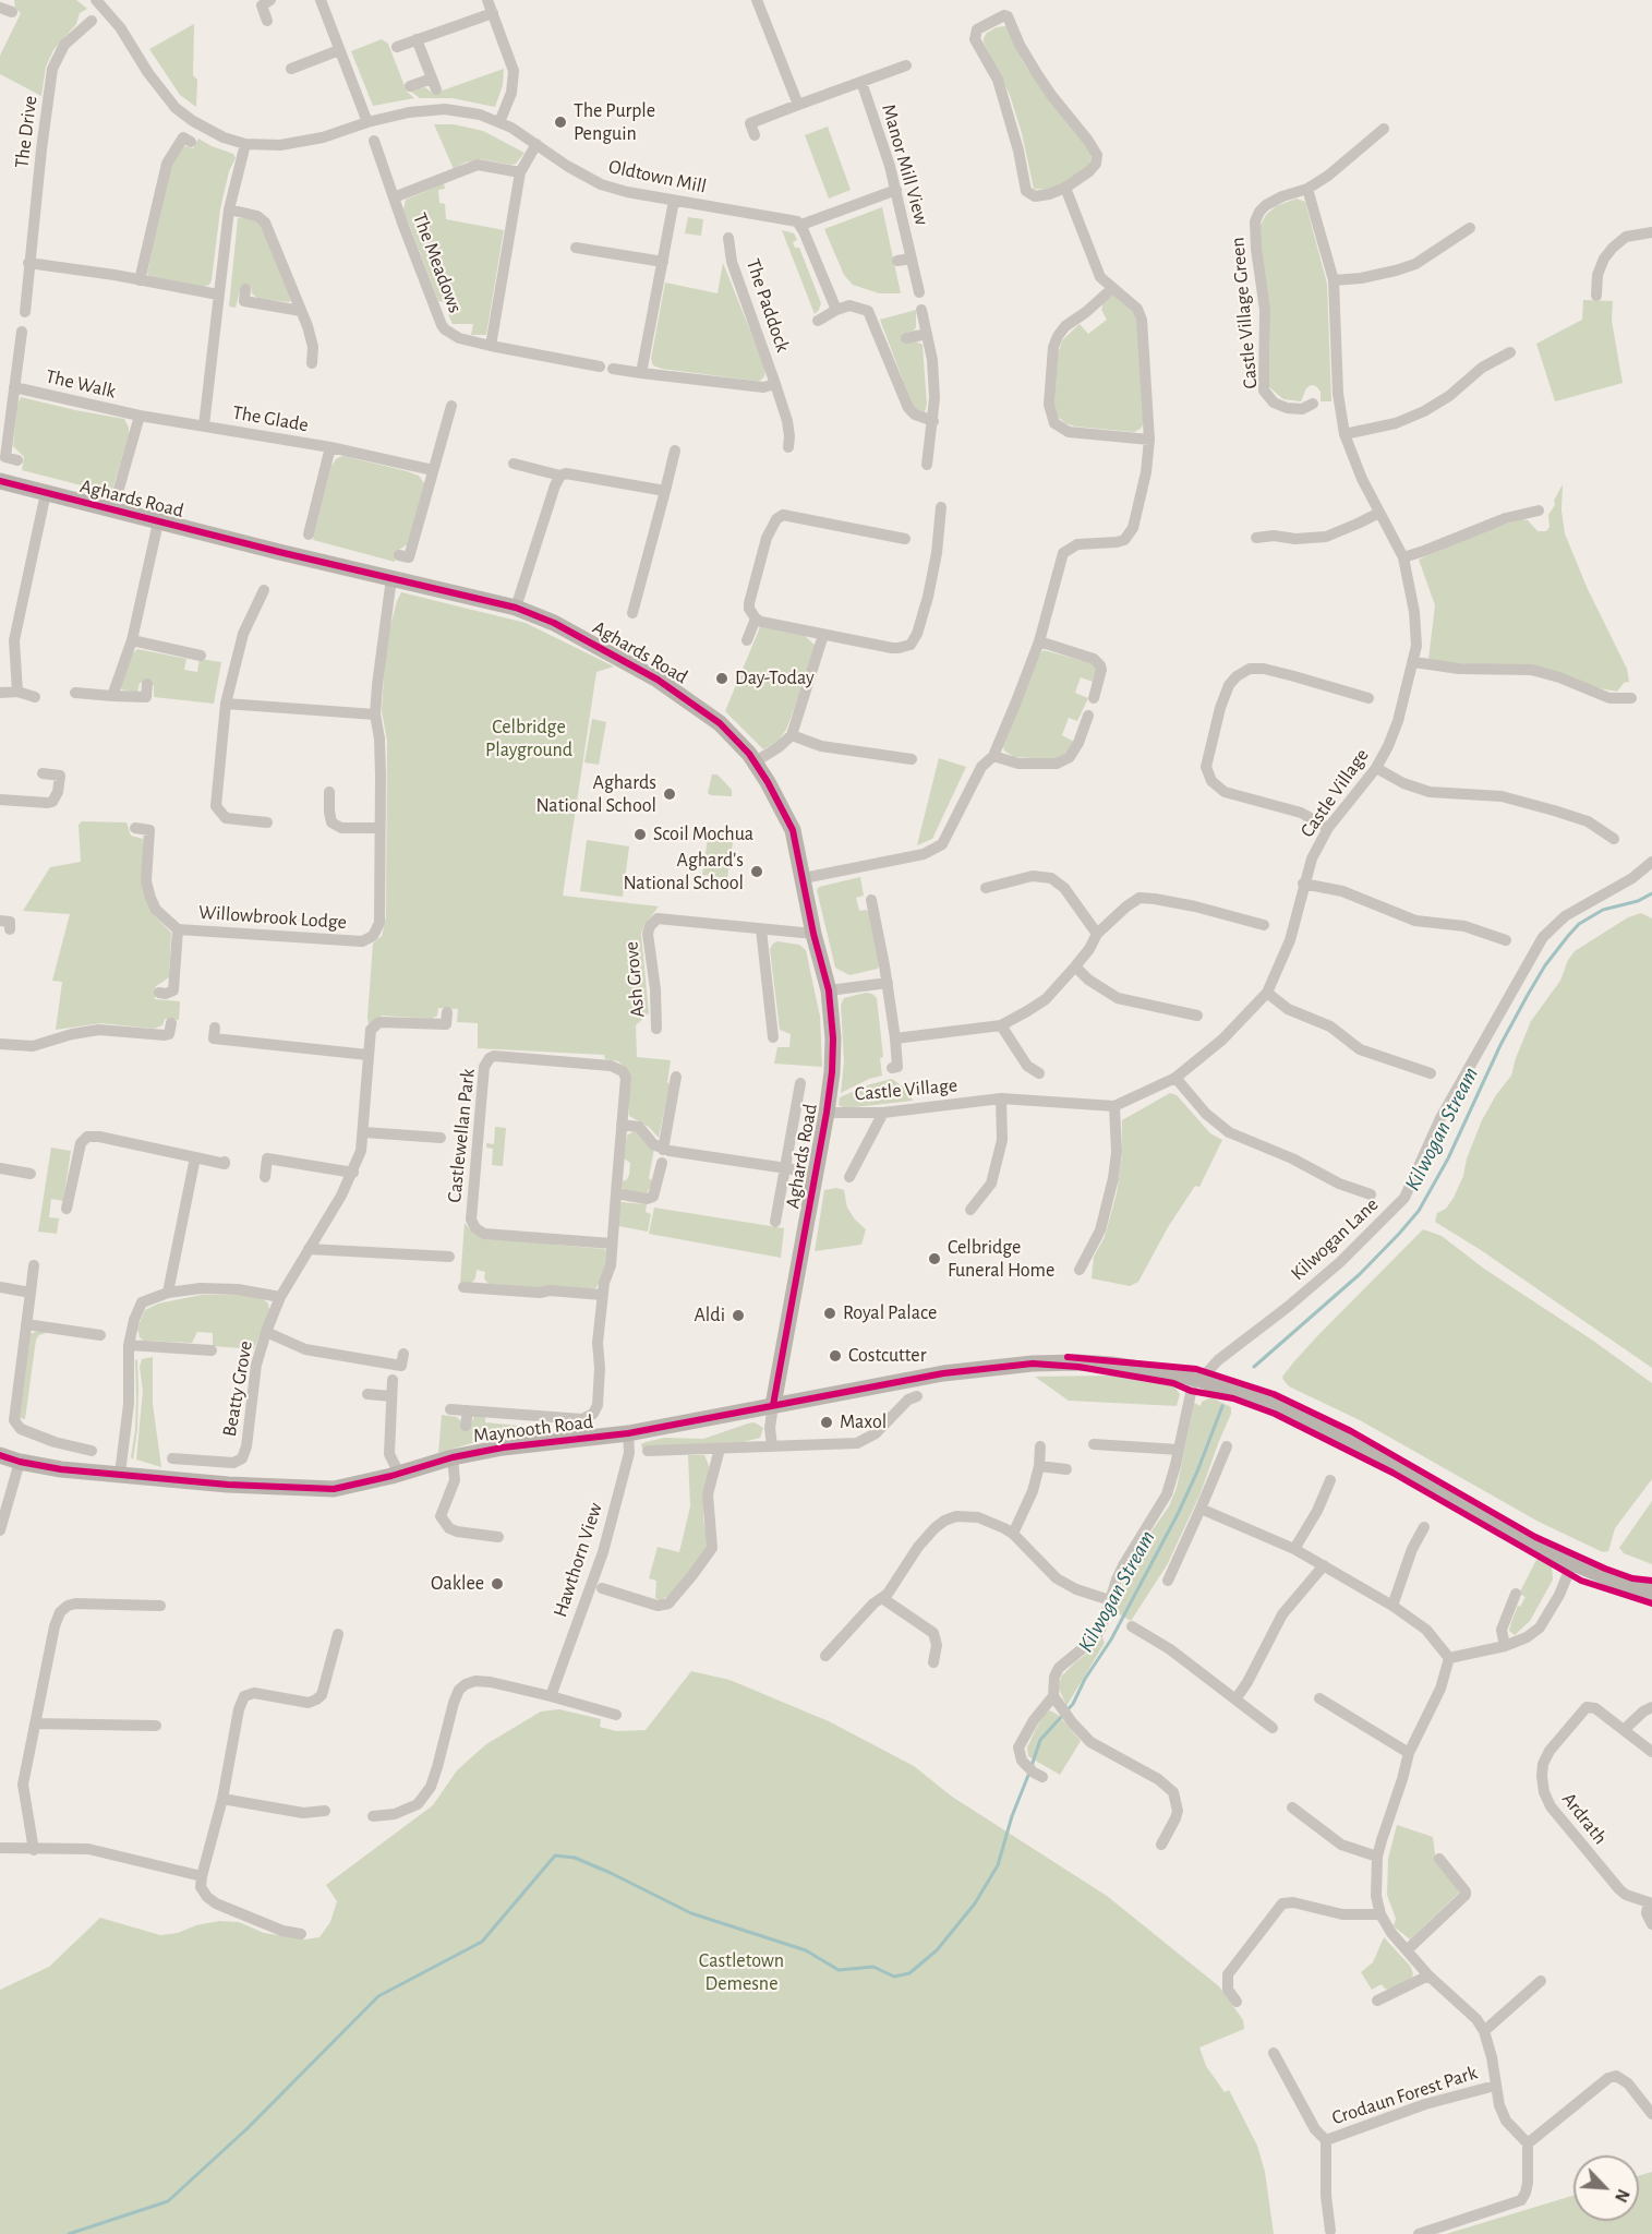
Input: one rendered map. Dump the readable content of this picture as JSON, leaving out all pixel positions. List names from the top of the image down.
{
  "streets": {
    "main road": ["Aghards Road", "Maynooth Road"],
    "street": [
      "The Drive",
      "Manor Mill View",
      "Oldtown Mill",
      "The Meadows",
      "The Paddock",
      "Castle Village Green",
      "The Walk",
      "The Glade",
      "Castle Village",
      "Willowbrook Lodge",
      "Ash Grove",
      "Castlewellan Park",
      "Kilwogan Lane",
      "Beatty Grove",
      "Hawthorn View",
      "Ardrath",
      "Crodaun Forest Park"
    ]
  },
  "crossings": [
    ["Castle Village Green", "Castle Village"],
    ["The Walk", "The Glade"],
    ["Aghards Road", "Castle Village"],
    ["Aghards Road", "Willowbrook Lodge"],
    ["Aghards Road", "Ash Grove"],
    ["Aghards Road", "Maynooth Road"],
    ["Kilwogan Lane", "Maynooth Road"],
    ["Maynooth Road", "Hawthorn View"]
  ],
  "water": ["Kilwogan Stream"],
  "parks": ["Celbridge Playground", "Castletown Demesne"],
  "places": [
    "The Purple Penguin",
    "Day-Today",
    "Aghards National School",
    "Scoil Mochua",
    "Aghard's National School",
    "Celbridge Funeral Home",
    "Royal Palace",
    "Aldi",
    "Costcutter",
    "Maxol",
    "Oaklee"
  ],
  "north": "bottom right"
}
